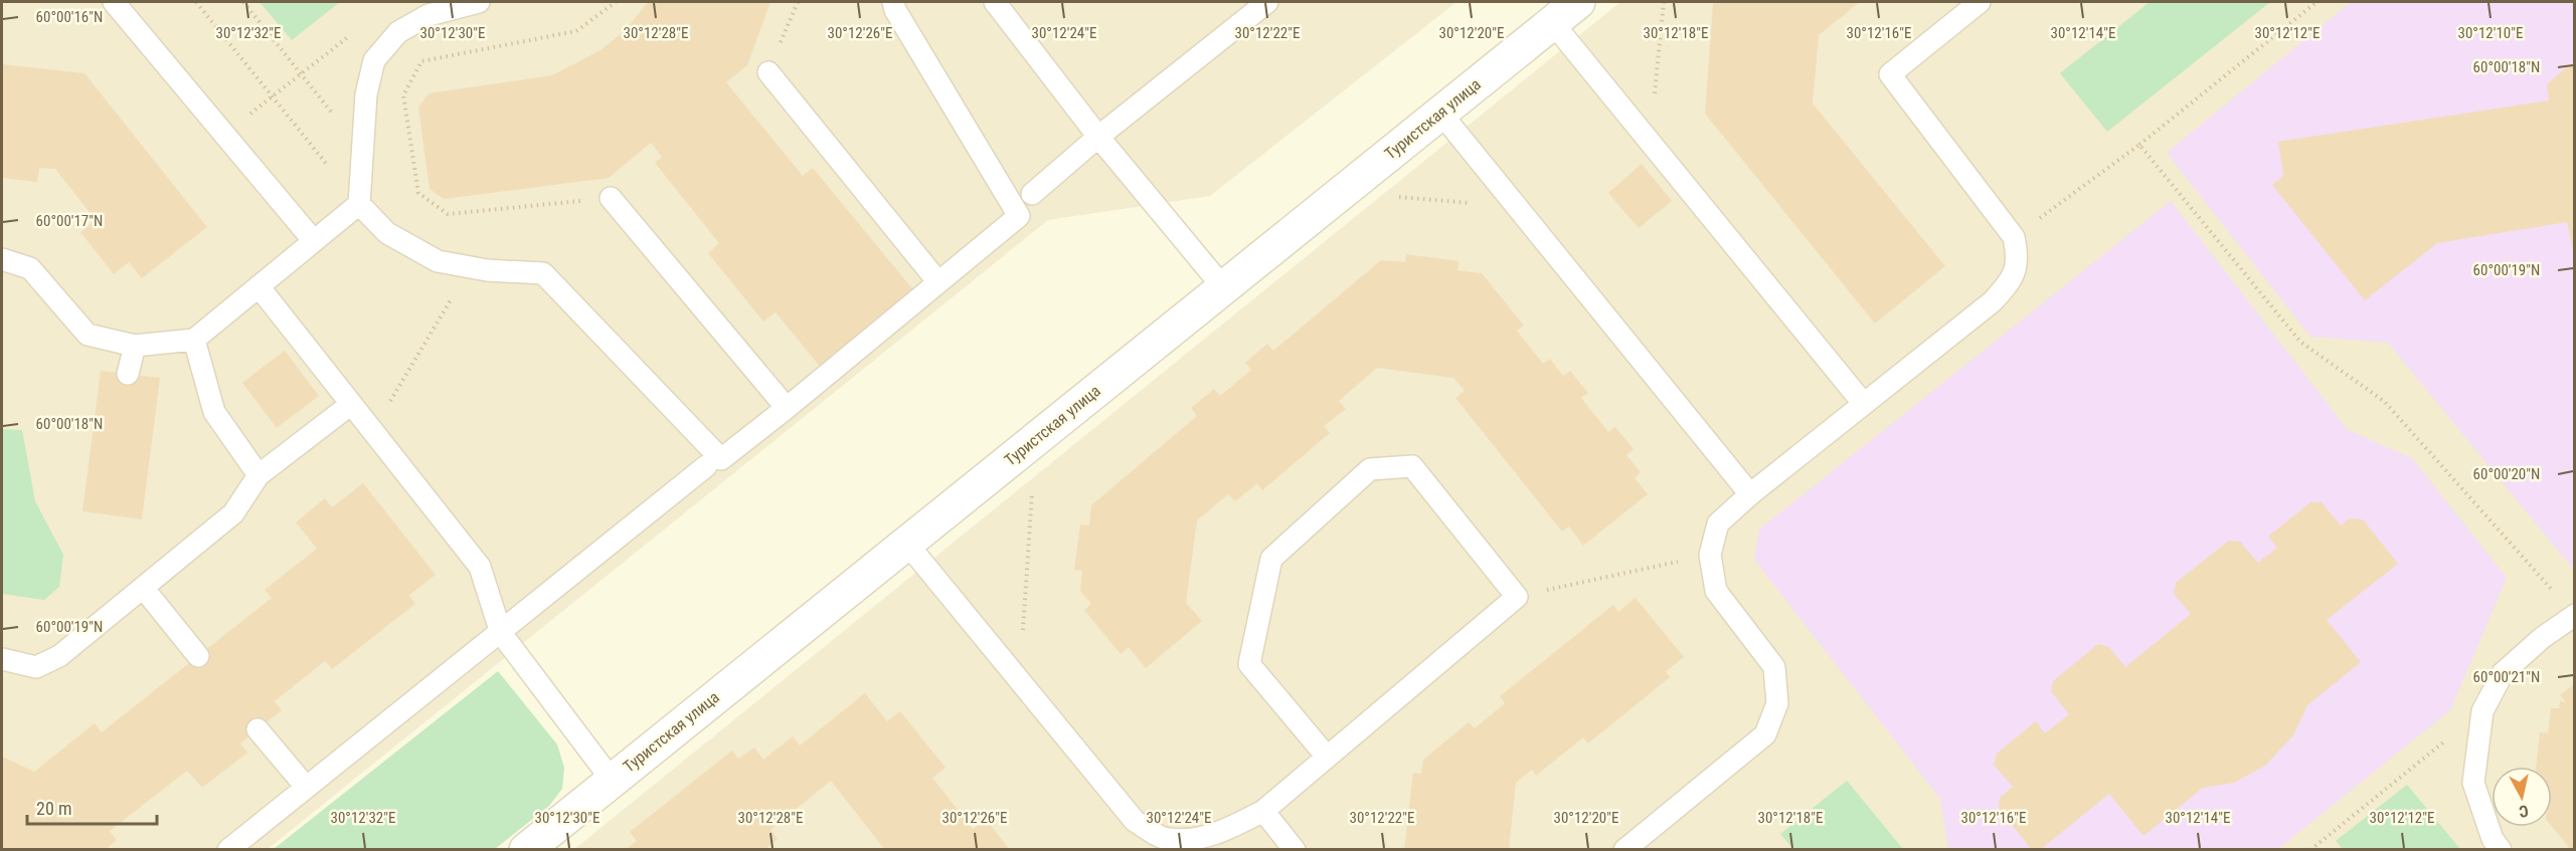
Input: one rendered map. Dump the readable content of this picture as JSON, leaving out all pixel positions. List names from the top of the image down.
{
  "streets": {
    "street": ["Туристская улица"]
  },
  "scale_bar": "20 m",
  "north": "bottom",
  "coordinates": [
    "60°00'16\"N",
    "30°12'32\"E",
    "30°12'30\"E",
    "30°12'28\"E",
    "30°12'26\"E",
    "30°12'24\"E",
    "30°12'22\"E",
    "30°12'20\"E",
    "30°12'18\"E",
    "30°12'16\"E",
    "30°12'14\"E",
    "30°12'12\"E",
    "30°12'10\"E",
    "60°00'18\"N",
    "60°00'17\"N",
    "60°00'19\"N",
    "60°00'20\"N",
    "60°00'21\"N"
  ]
}
